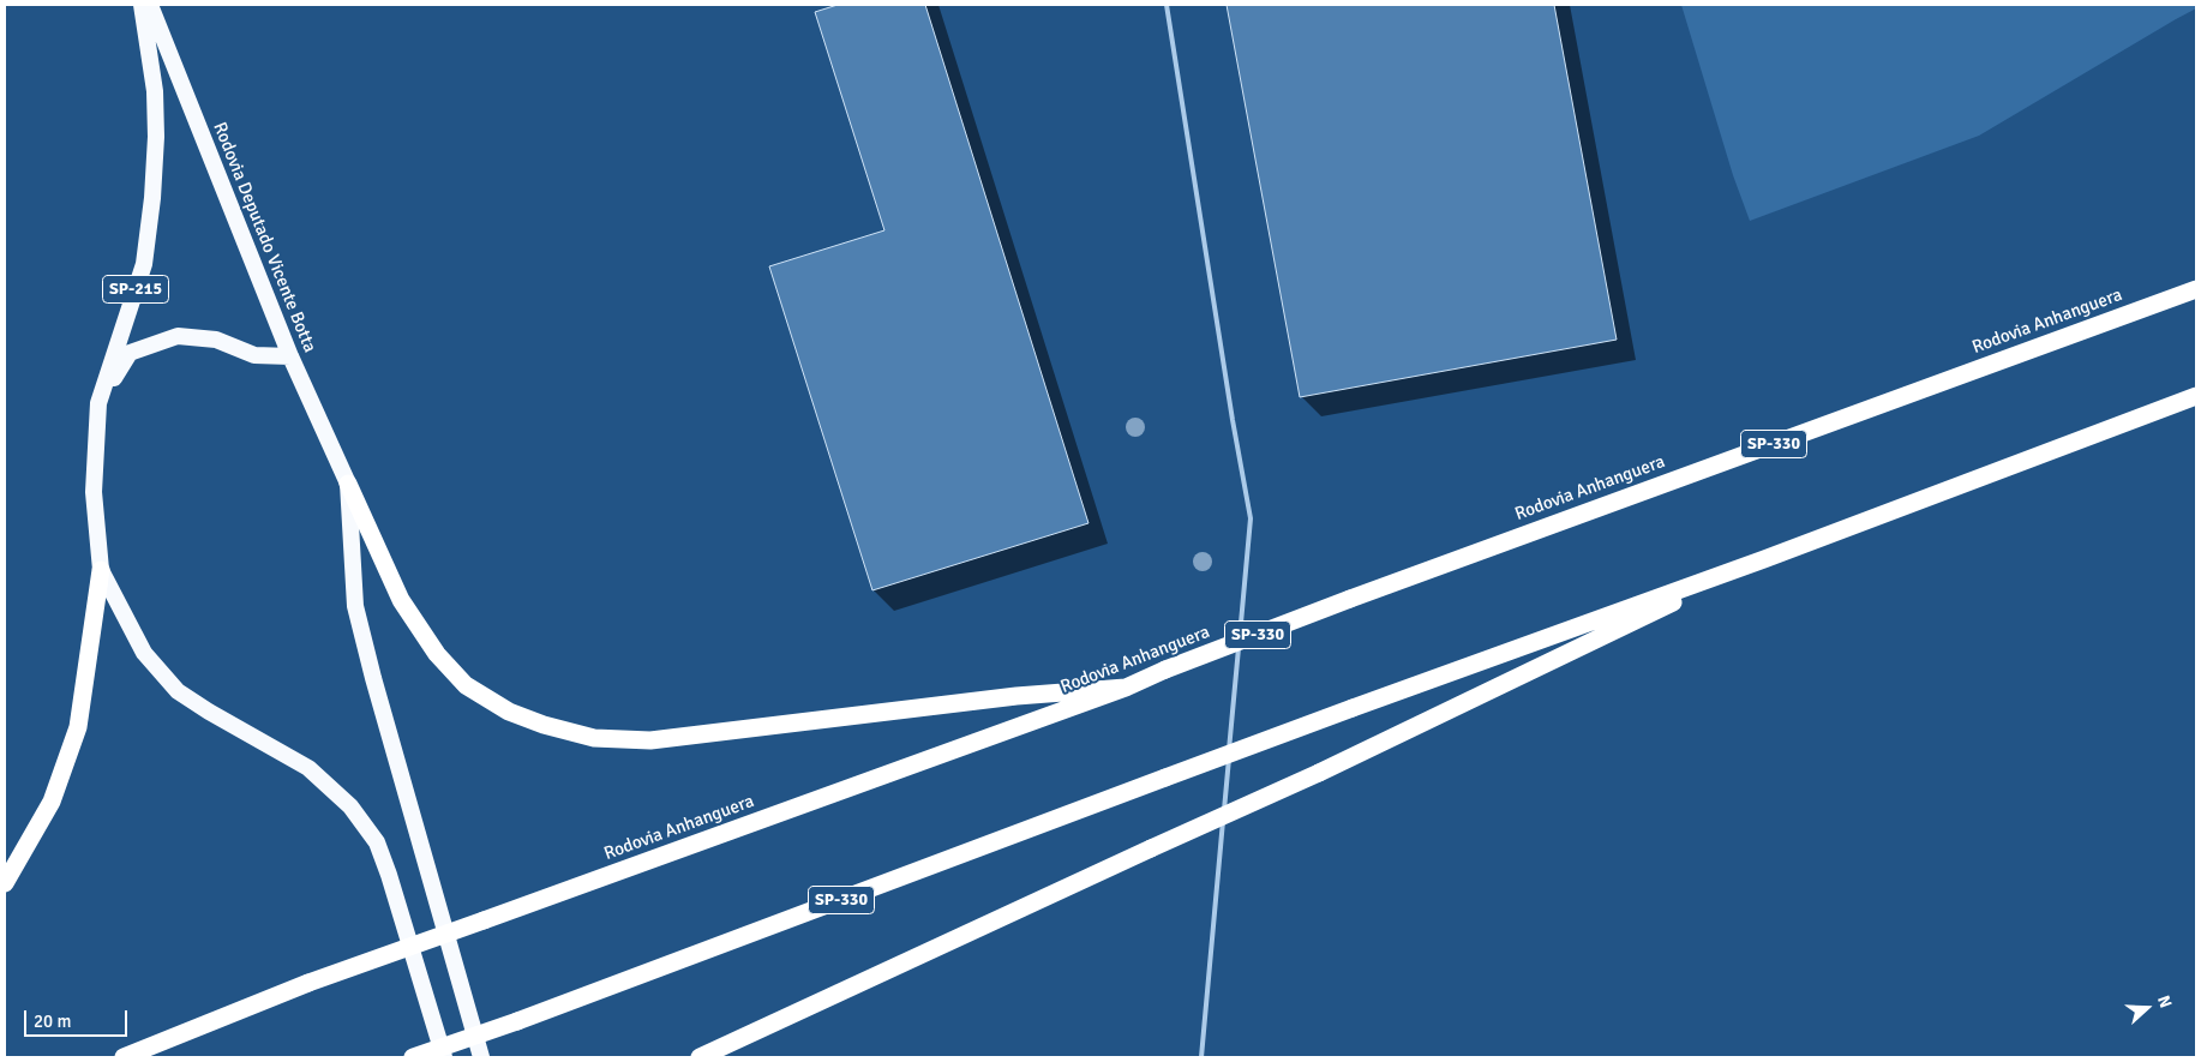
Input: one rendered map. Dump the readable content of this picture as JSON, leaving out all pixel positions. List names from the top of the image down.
{
  "streets": {
    "highway": [
      "Rodovia Deputado Vicente Botta",
      "SP-215",
      "Rodovia Anhanguera",
      "SP-330"
    ]
  },
  "scale_bar": "20 m",
  "north": "right"
}
